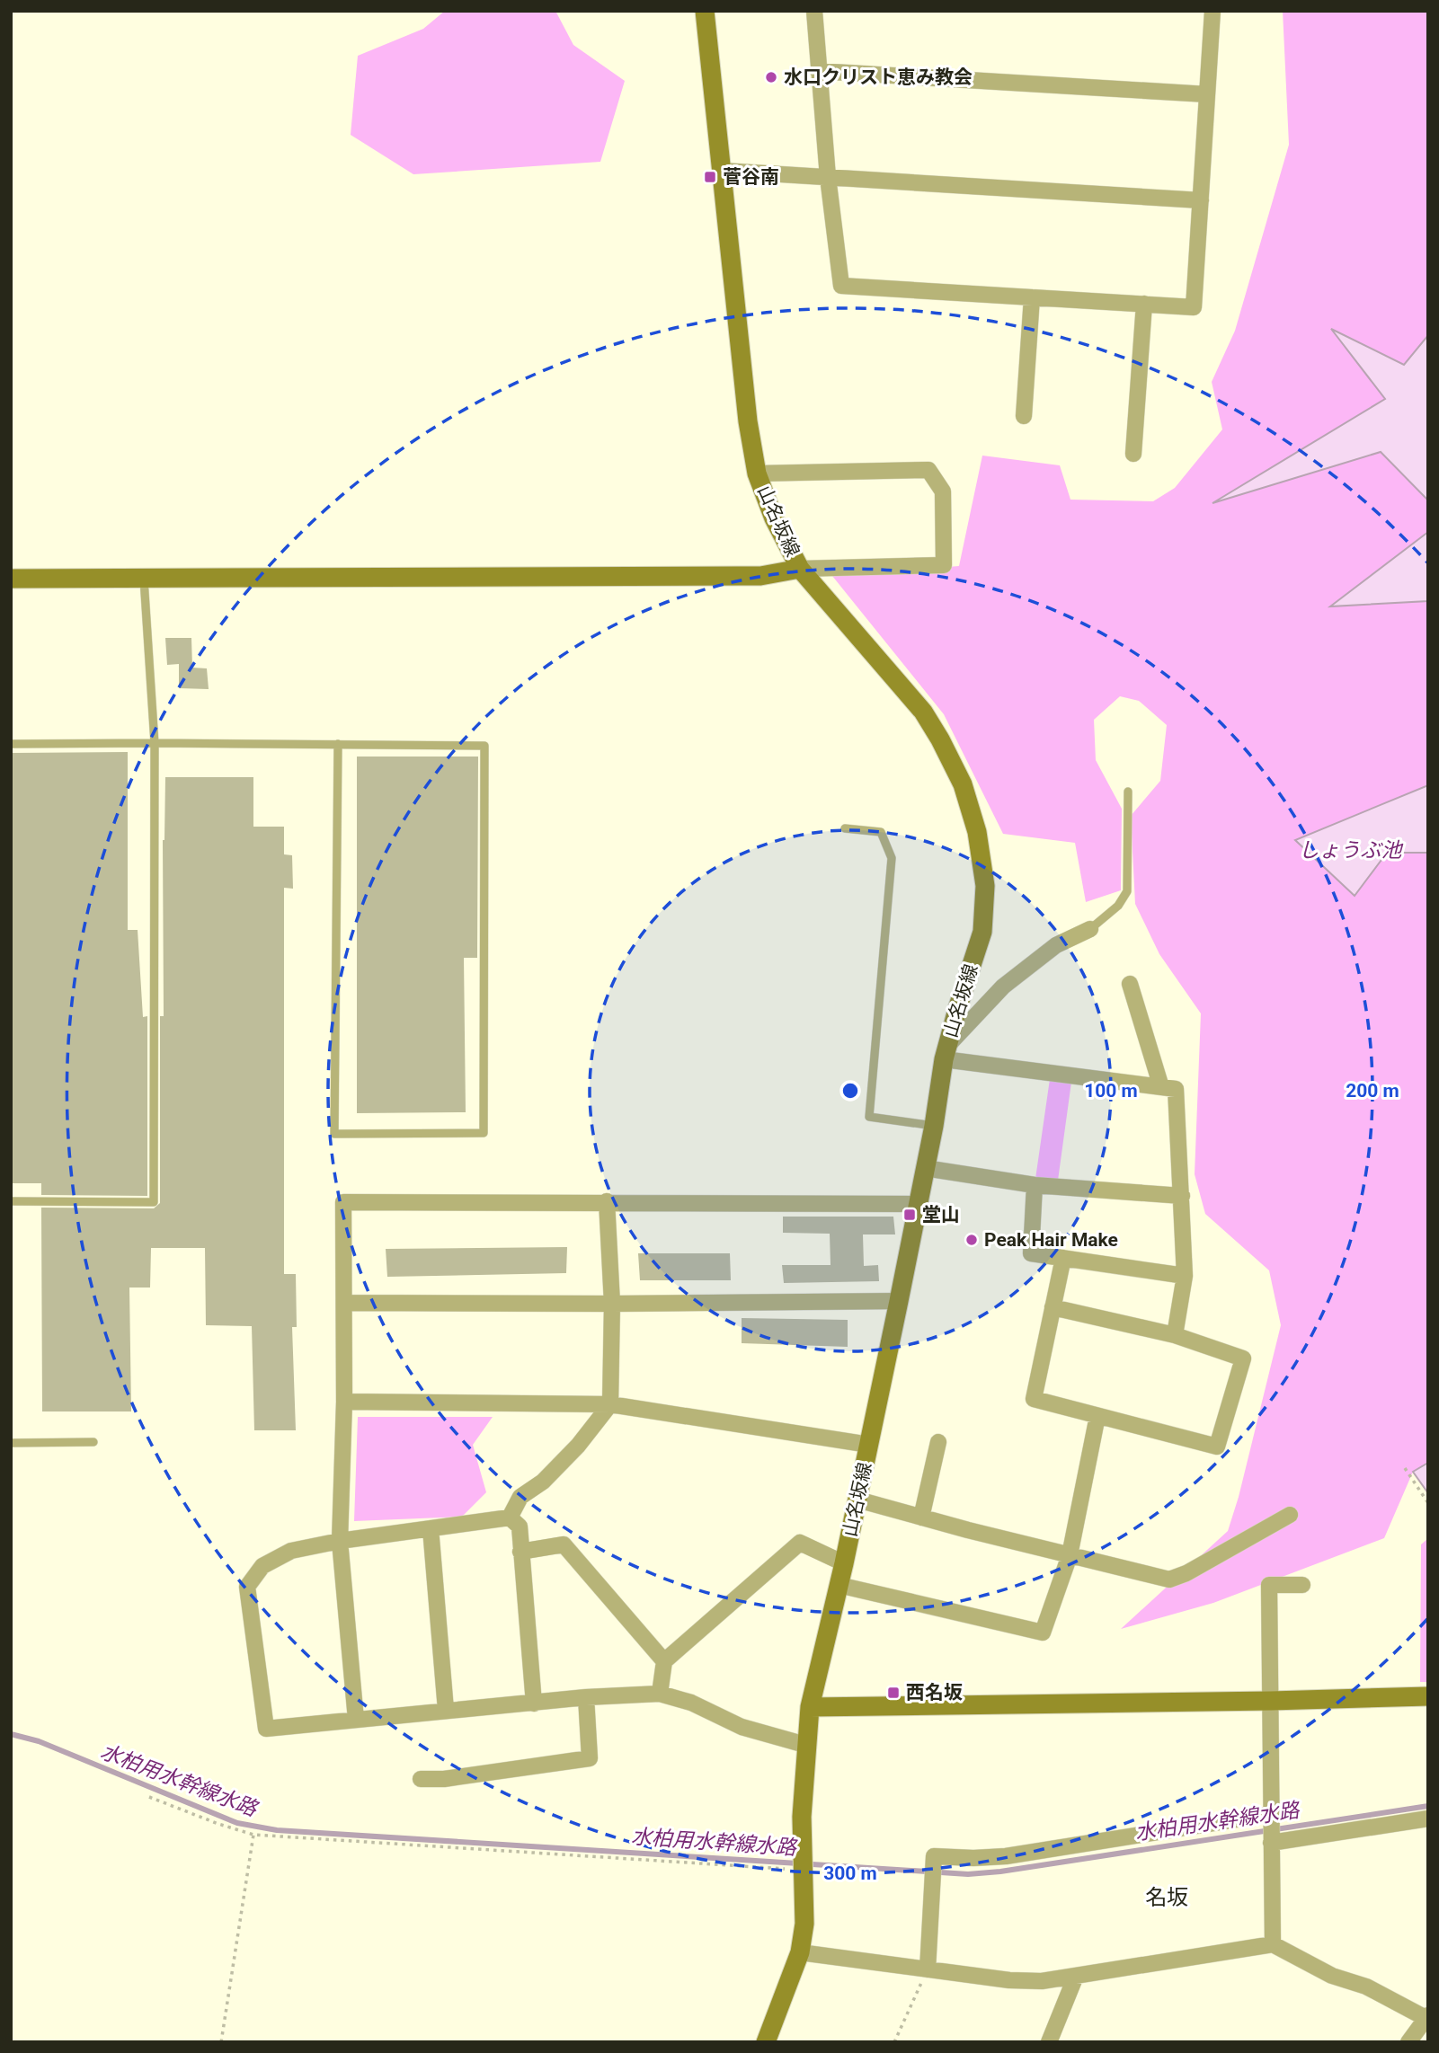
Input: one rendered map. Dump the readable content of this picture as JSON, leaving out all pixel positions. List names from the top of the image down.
{
  "streets": {
    "main road": ["山名坂線"]
  },
  "districts": ["名坂"],
  "water": ["しょうぶ池", "水柏用水幹線水路"],
  "places": {
    "other": ["水口クリスト恵み教会", "Peak Hair Make"],
    "transit": ["菅谷南", "堂山", "西名坂"]
  },
  "rings": ["100 m", "200 m", "300 m"]
}
